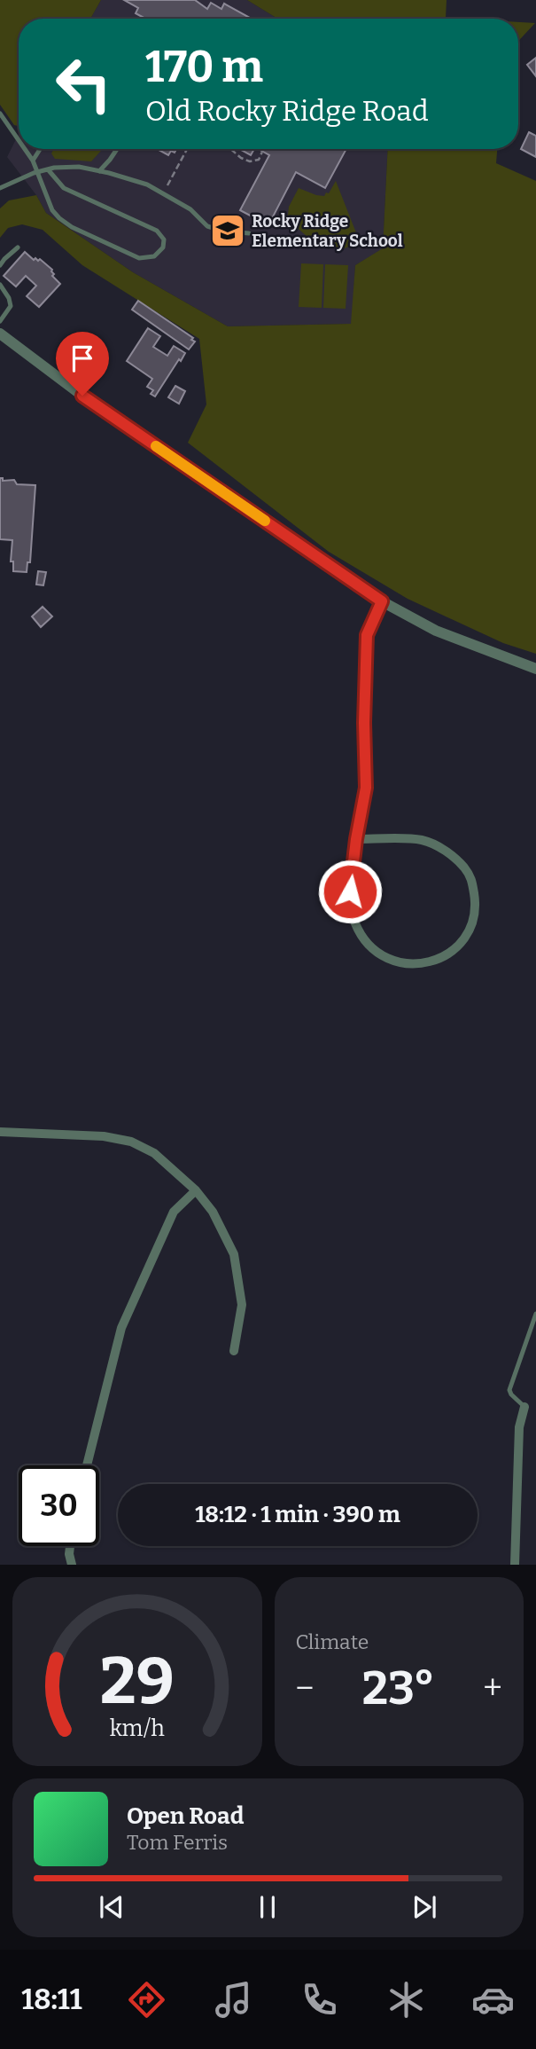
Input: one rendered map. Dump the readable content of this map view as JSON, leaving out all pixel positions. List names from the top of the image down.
{
  "places": {
    "school or university": ["Rocky Ridge Elementary School"]
  },
  "page": {
    "turn": ["170 m", "Old Rocky Ridge Road"],
    "limit": "30",
    "trip": "18:12 · 1 min · 390 m",
    "tile": "Climate",
    "heat": ["−", "23°", "+"],
    "song": ["Open Road", "Tom Ferris"],
    "tabs": "18:11",
    "gauge": ["29", "km/h"]
  }
}
